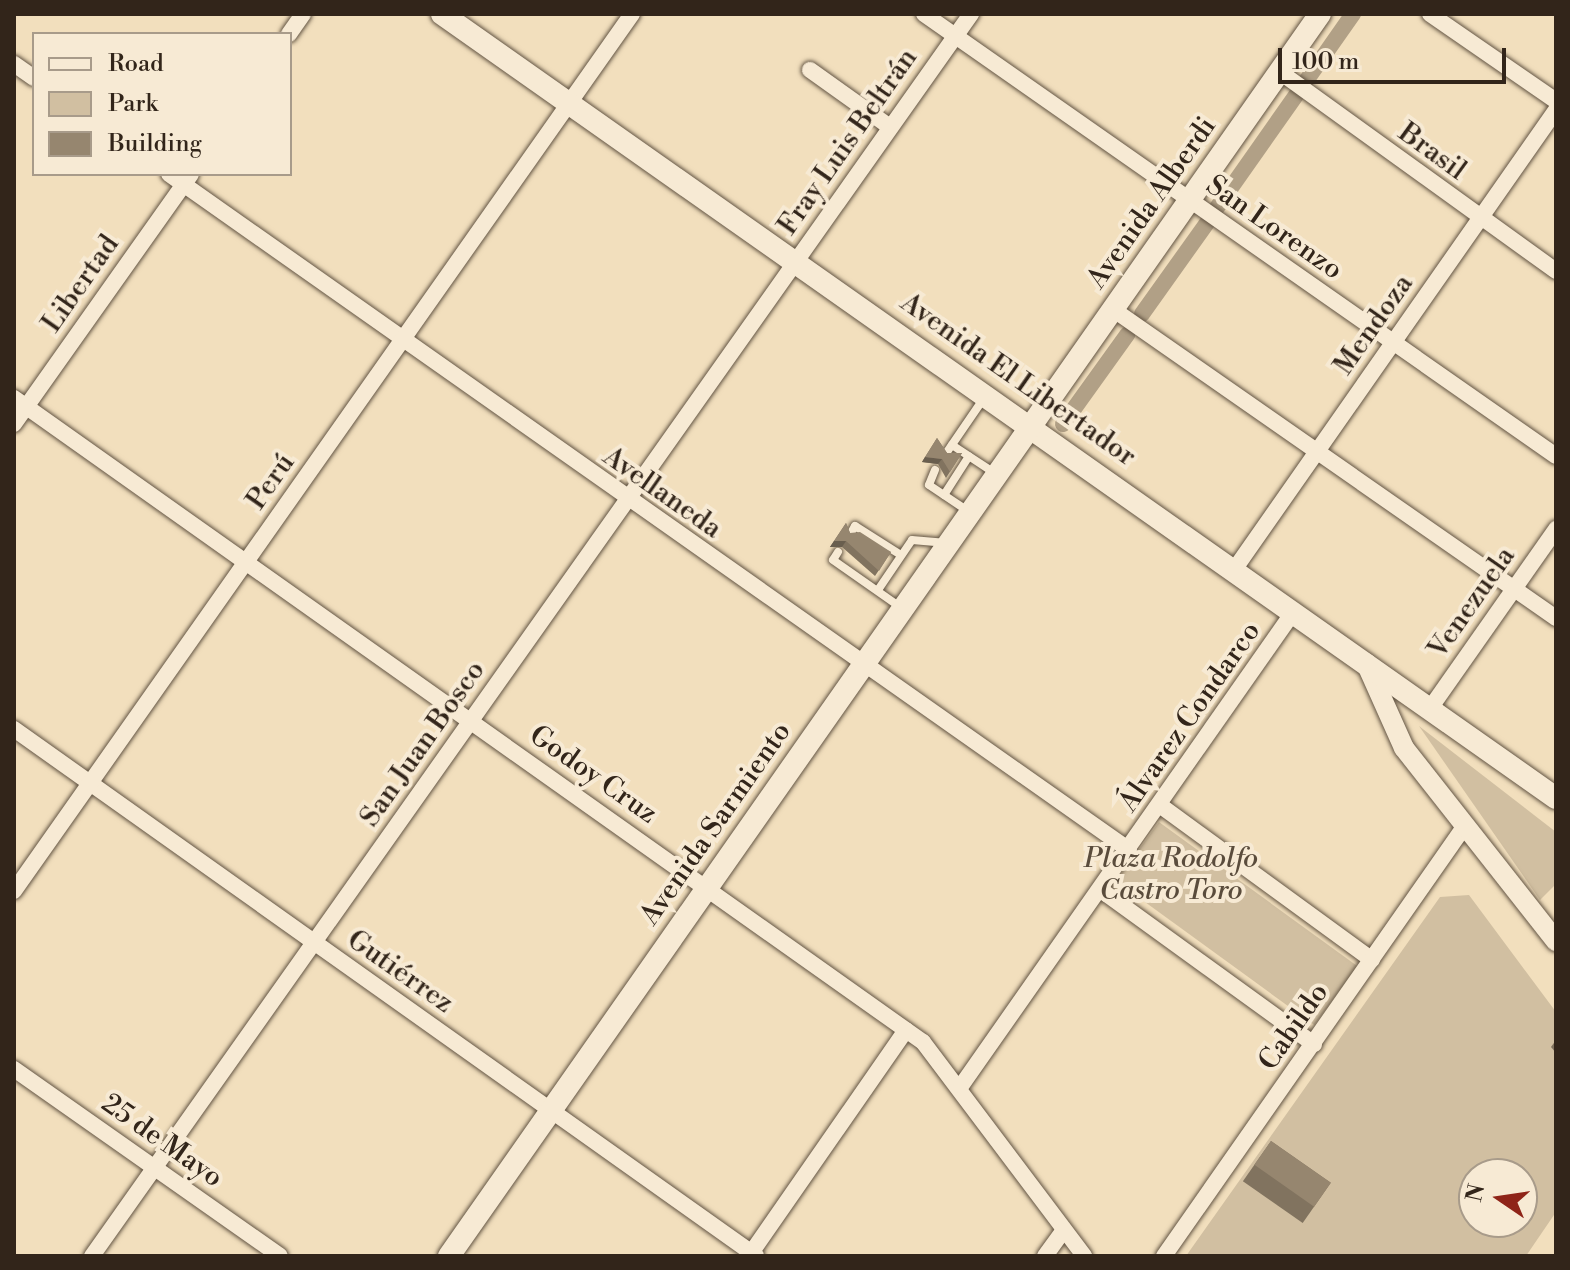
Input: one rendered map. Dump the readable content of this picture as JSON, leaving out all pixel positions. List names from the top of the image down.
{
  "streets": {
    "main road": ["Avenida Alberdi", "Avenida El Libertador", "Avenida Sarmiento"],
    "street": [
      "Fray Luis Beltrán",
      "Brasil",
      "San Lorenzo",
      "Libertad",
      "Mendoza",
      "Perú",
      "Avellaneda",
      "Venezuela",
      "Álvarez Condarco",
      "San Juan Bosco",
      "Godoy Cruz",
      "Gutiérrez",
      "Cabildo",
      "25 de Mayo"
    ]
  },
  "crossings": [
    ["Fray Luis Beltrán", "San Lorenzo"],
    ["Fray Luis Beltrán", "Avenida El Libertador"],
    ["Fray Luis Beltrán", "San Juan Bosco"],
    ["Brasil", "Avenida Alberdi"],
    ["Brasil", "Mendoza"],
    ["Avenida Alberdi", "San Lorenzo"],
    ["Avenida Alberdi", "Avenida El Libertador"],
    ["Avenida Alberdi", "Avenida Sarmiento"],
    ["San Lorenzo", "Mendoza"],
    ["Libertad", "Avellaneda"],
    ["Libertad", "Godoy Cruz"],
    ["Mendoza", "Avenida El Libertador"],
    ["Avenida El Libertador", "Perú"],
    ["Avenida El Libertador", "Venezuela"],
    ["Avenida El Libertador", "Álvarez Condarco"],
    ["Avenida El Libertador", "San Juan Bosco"],
    ["Avenida El Libertador", "Avenida Sarmiento"],
    ["Perú", "Avellaneda"],
    ["Perú", "Godoy Cruz"],
    ["Perú", "Gutiérrez"],
    ["Avellaneda", "Álvarez Condarco"],
    ["Avellaneda", "San Juan Bosco"],
    ["Avellaneda", "Avenida Sarmiento"],
    ["Álvarez Condarco", "Godoy Cruz"],
    ["San Juan Bosco", "Godoy Cruz"],
    ["San Juan Bosco", "Gutiérrez"],
    ["San Juan Bosco", "25 de Mayo"],
    ["Godoy Cruz", "Avenida Sarmiento"],
    ["Avenida Sarmiento", "Gutiérrez"]
  ],
  "parks": ["Plaza Rodolfo Castro Toro"],
  "legend": ["Road", "Park", "Building"],
  "scale_bar": "100 m",
  "north": "left"
}
